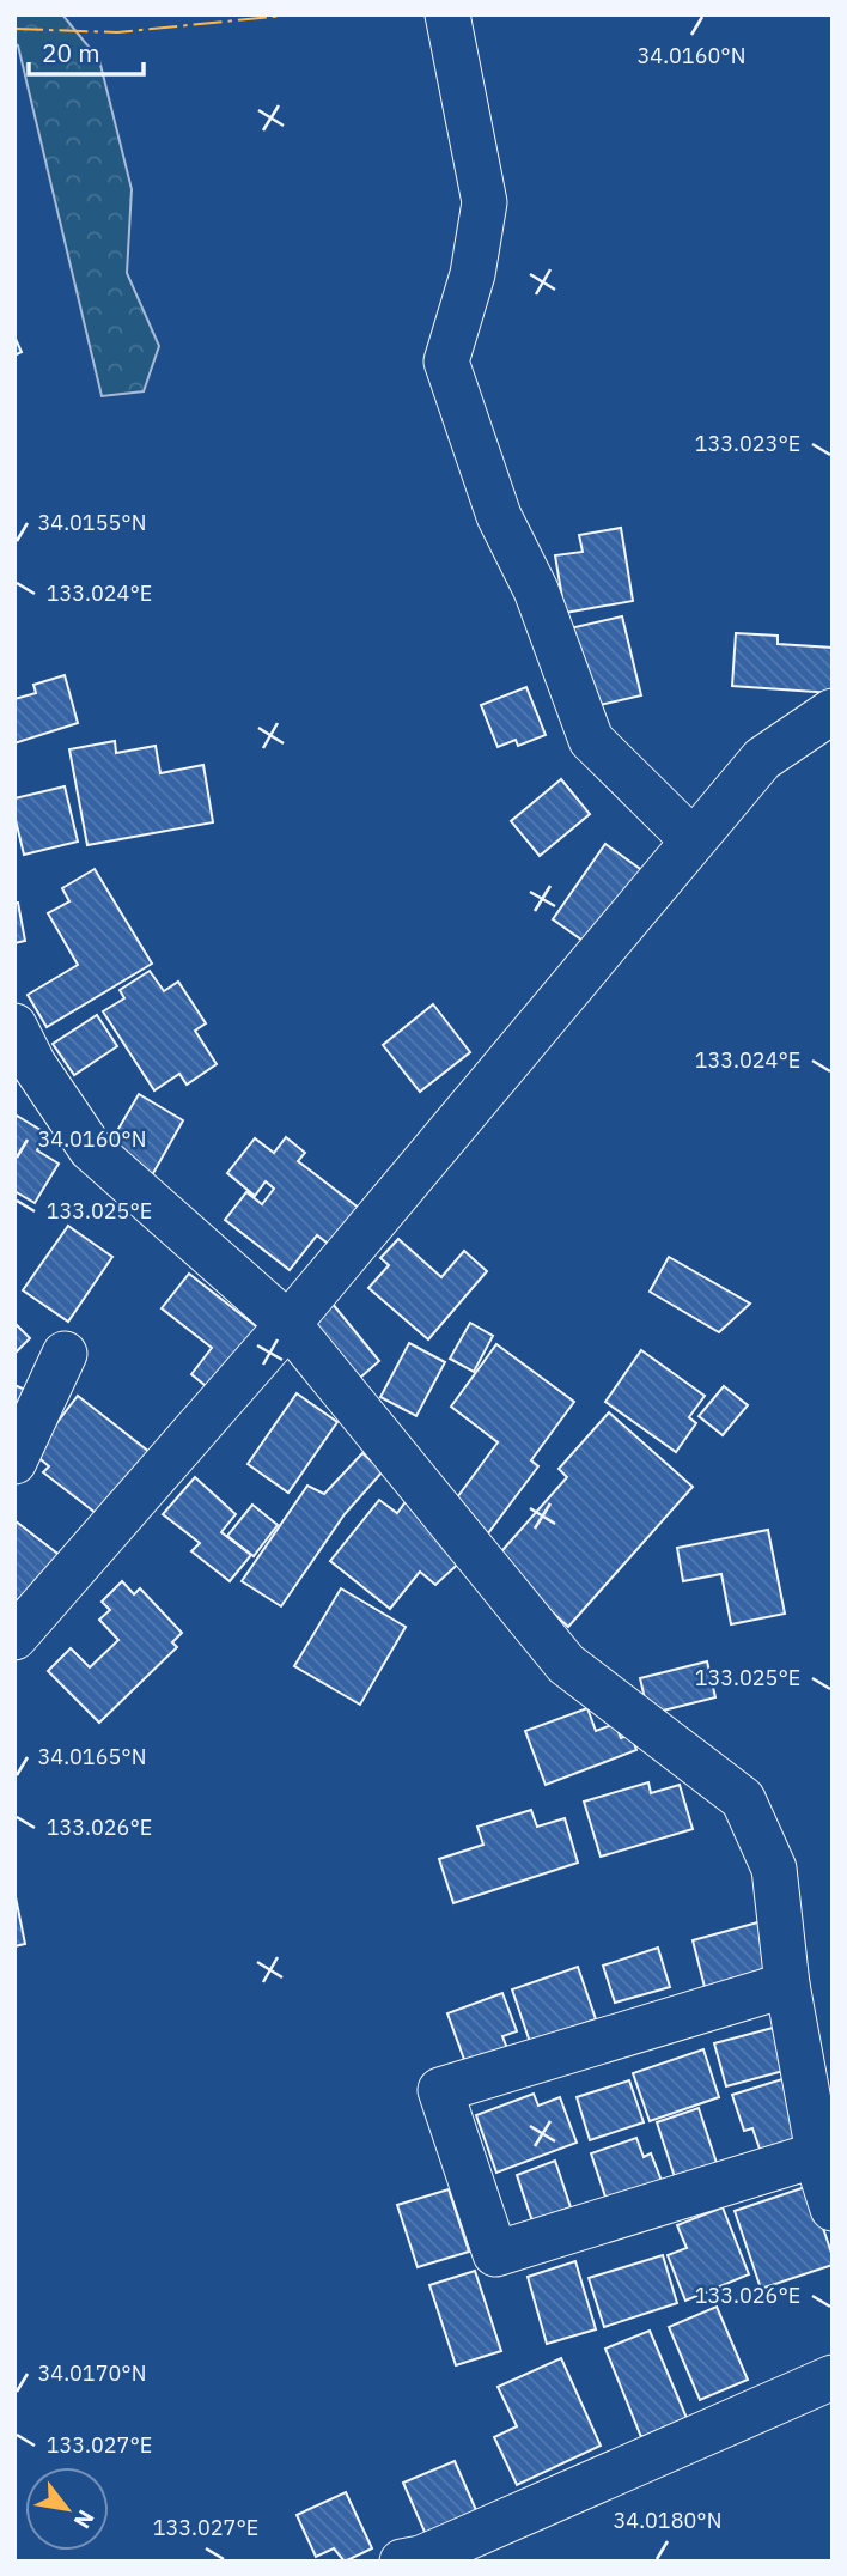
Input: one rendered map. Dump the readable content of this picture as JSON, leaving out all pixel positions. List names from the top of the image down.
{
  "scale_bar": "20 m",
  "north": "bottom right",
  "coordinates": [
    "34.0160°N",
    "133.023°E",
    "34.0155°N",
    "133.024°E",
    "133.025°E",
    "34.0165°N",
    "133.026°E",
    "34.0170°N",
    "133.027°E",
    "34.0180°N"
  ]
}
